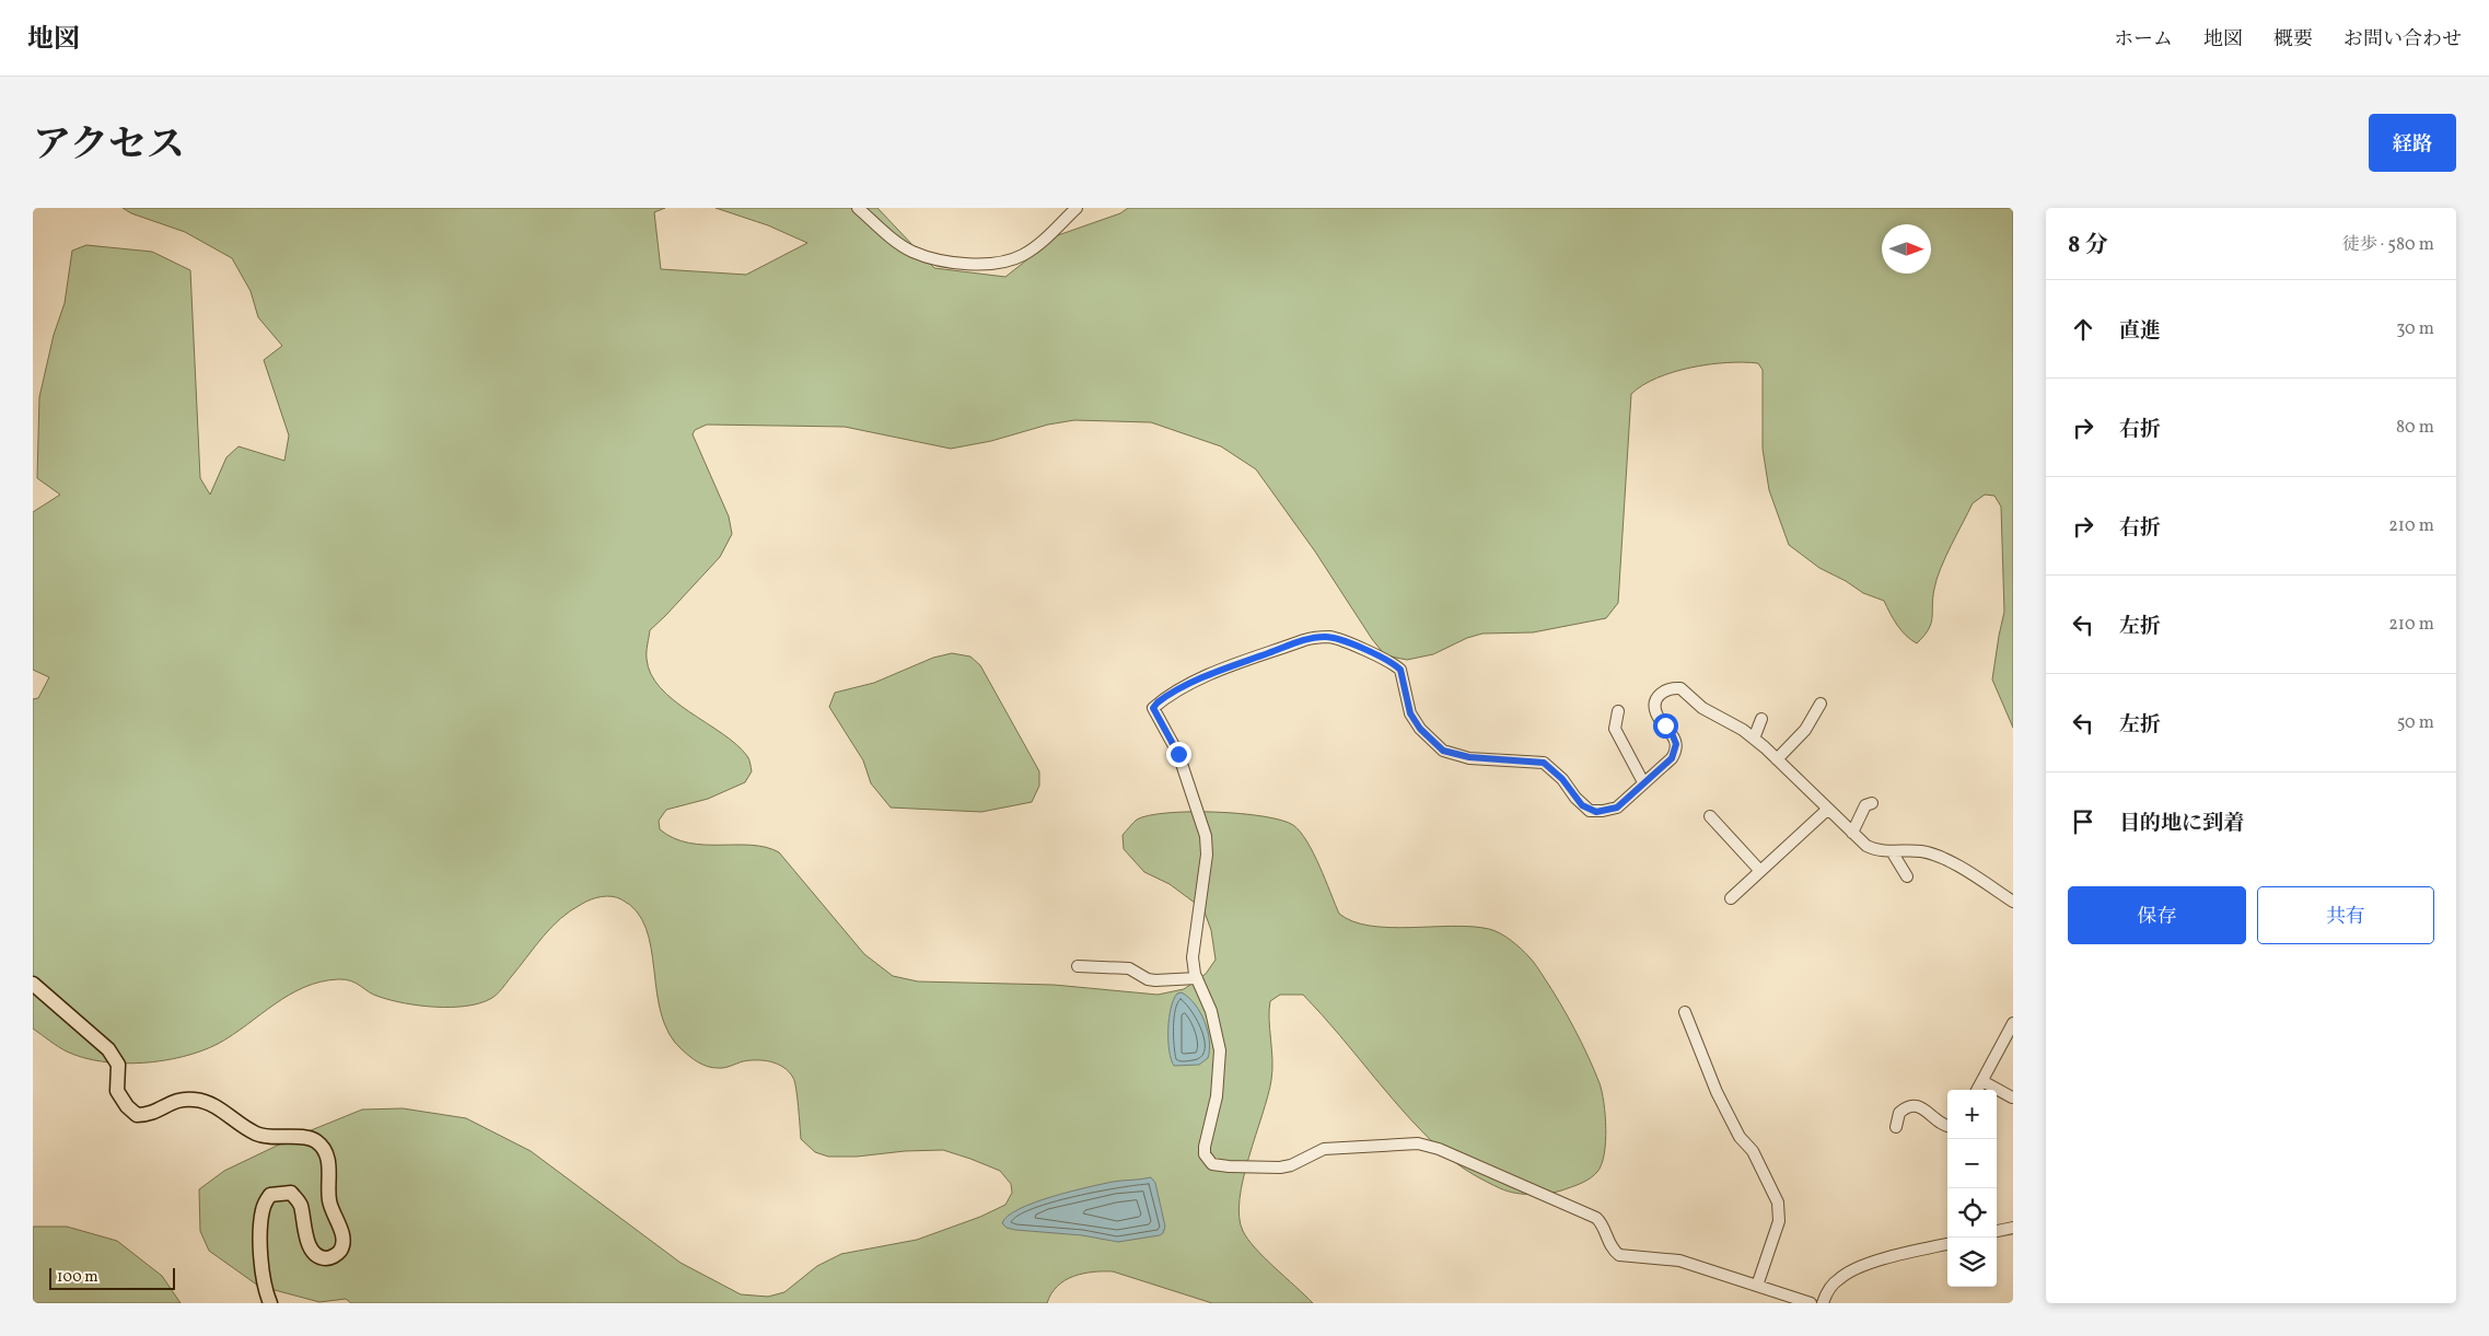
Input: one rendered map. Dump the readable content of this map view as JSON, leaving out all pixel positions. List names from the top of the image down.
{
  "scale_bar": "100 m",
  "north": "right",
  "page": {
    "header": "地図",
    "nav": [
      "ホーム",
      "地図",
      "概要",
      "お問い合わせ"
    ],
    "title": "アクセス",
    "buttons": [
      "経路",
      ["保存", "共有"]
    ],
    "heading": ["8 分", "徒歩 · 580 m"],
    "list": [
      ["直進", "30 m"],
      ["右折", "80 m"],
      ["右折", "210 m"],
      ["左折", "210 m"],
      ["左折", "50 m"],
      "目的地に到着"
    ],
    "map_buttons": ["+", "−"],
    "scale": "100 m"
  }
}
